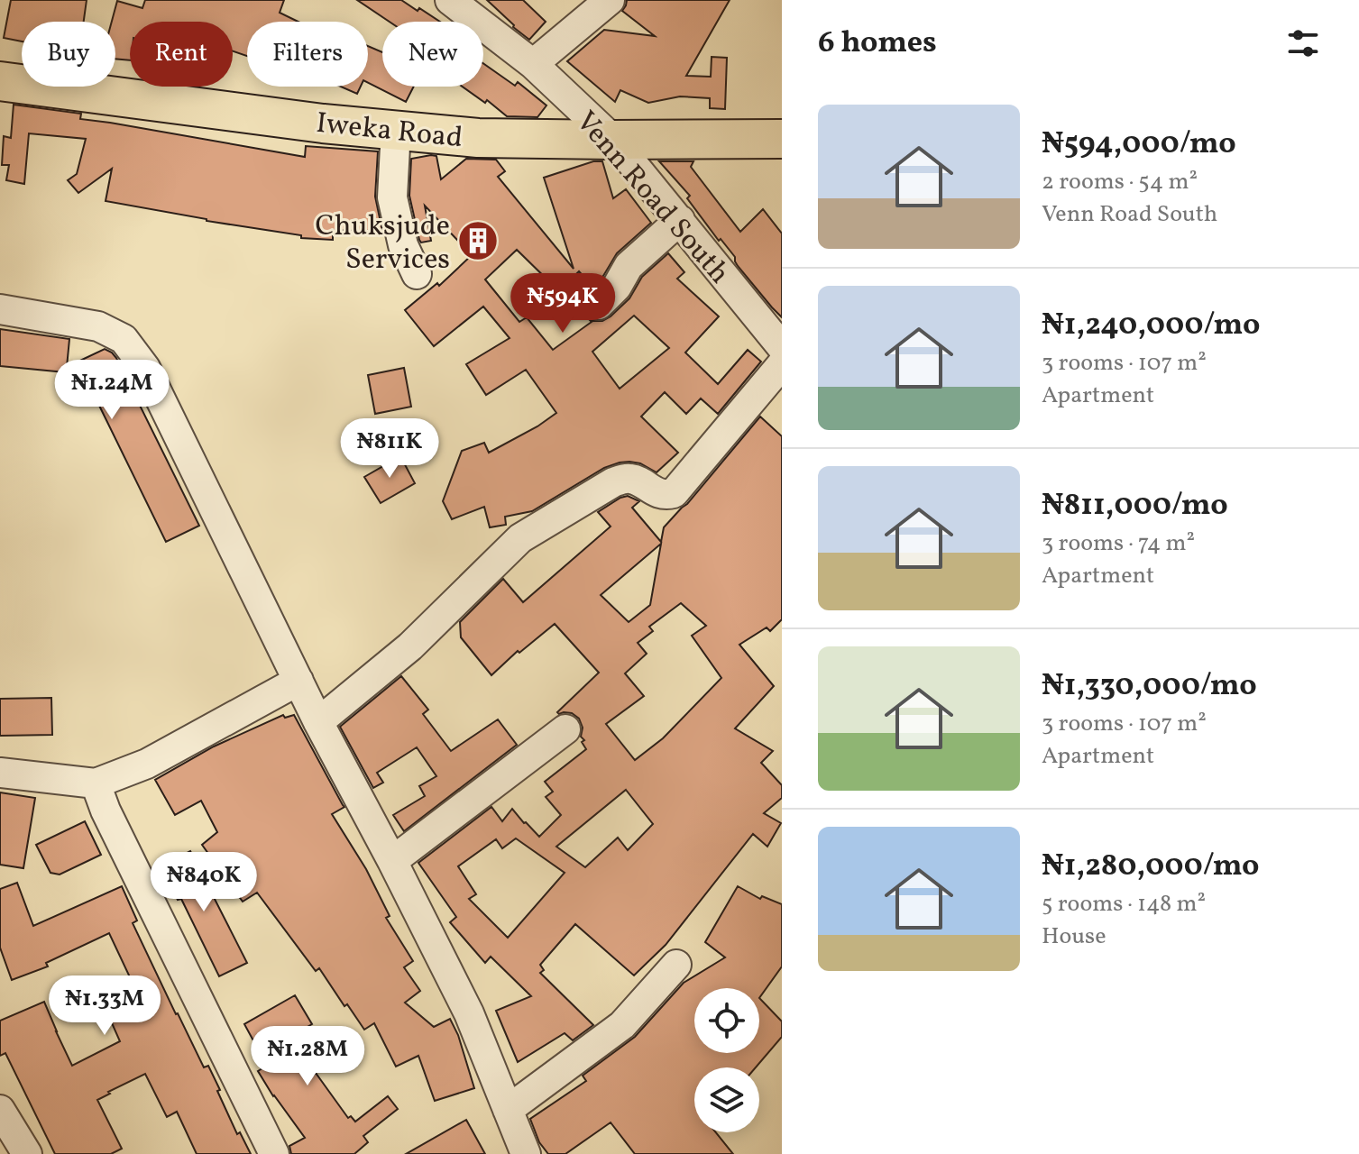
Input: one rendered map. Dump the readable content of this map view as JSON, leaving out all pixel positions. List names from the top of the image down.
{
  "streets": {
    "main road": ["Iweka Road"],
    "street": ["Venn Road South"]
  },
  "crossings": [
    ["Iweka Road", "Venn Road South"]
  ],
  "places": {
    "building": ["Chuksjude Services"]
  },
  "page": {
    "heading": "6 homes",
    "chip": [
      "Buy",
      "Rent",
      "Filters",
      "New"
    ],
    "list": [
      {
        "name": "₦594,000/mo",
        "note": "2 rooms · 54 m² · Venn Road South"
      },
      {
        "name": "₦1,240,000/mo",
        "note": "3 rooms · 107 m² · Apartment"
      },
      {
        "name": "₦811,000/mo",
        "note": "3 rooms · 74 m² · Apartment"
      },
      {
        "name": "₦1,330,000/mo",
        "note": "3 rooms · 107 m² · Apartment"
      },
      {
        "name": "₦1,280,000/mo",
        "note": "5 rooms · 148 m² · House"
      }
    ],
    "price": [
      "₦594K",
      "₦1.24M",
      "₦811K",
      "₦840K",
      "₦1.33M",
      "₦1.28M"
    ]
  }
}
